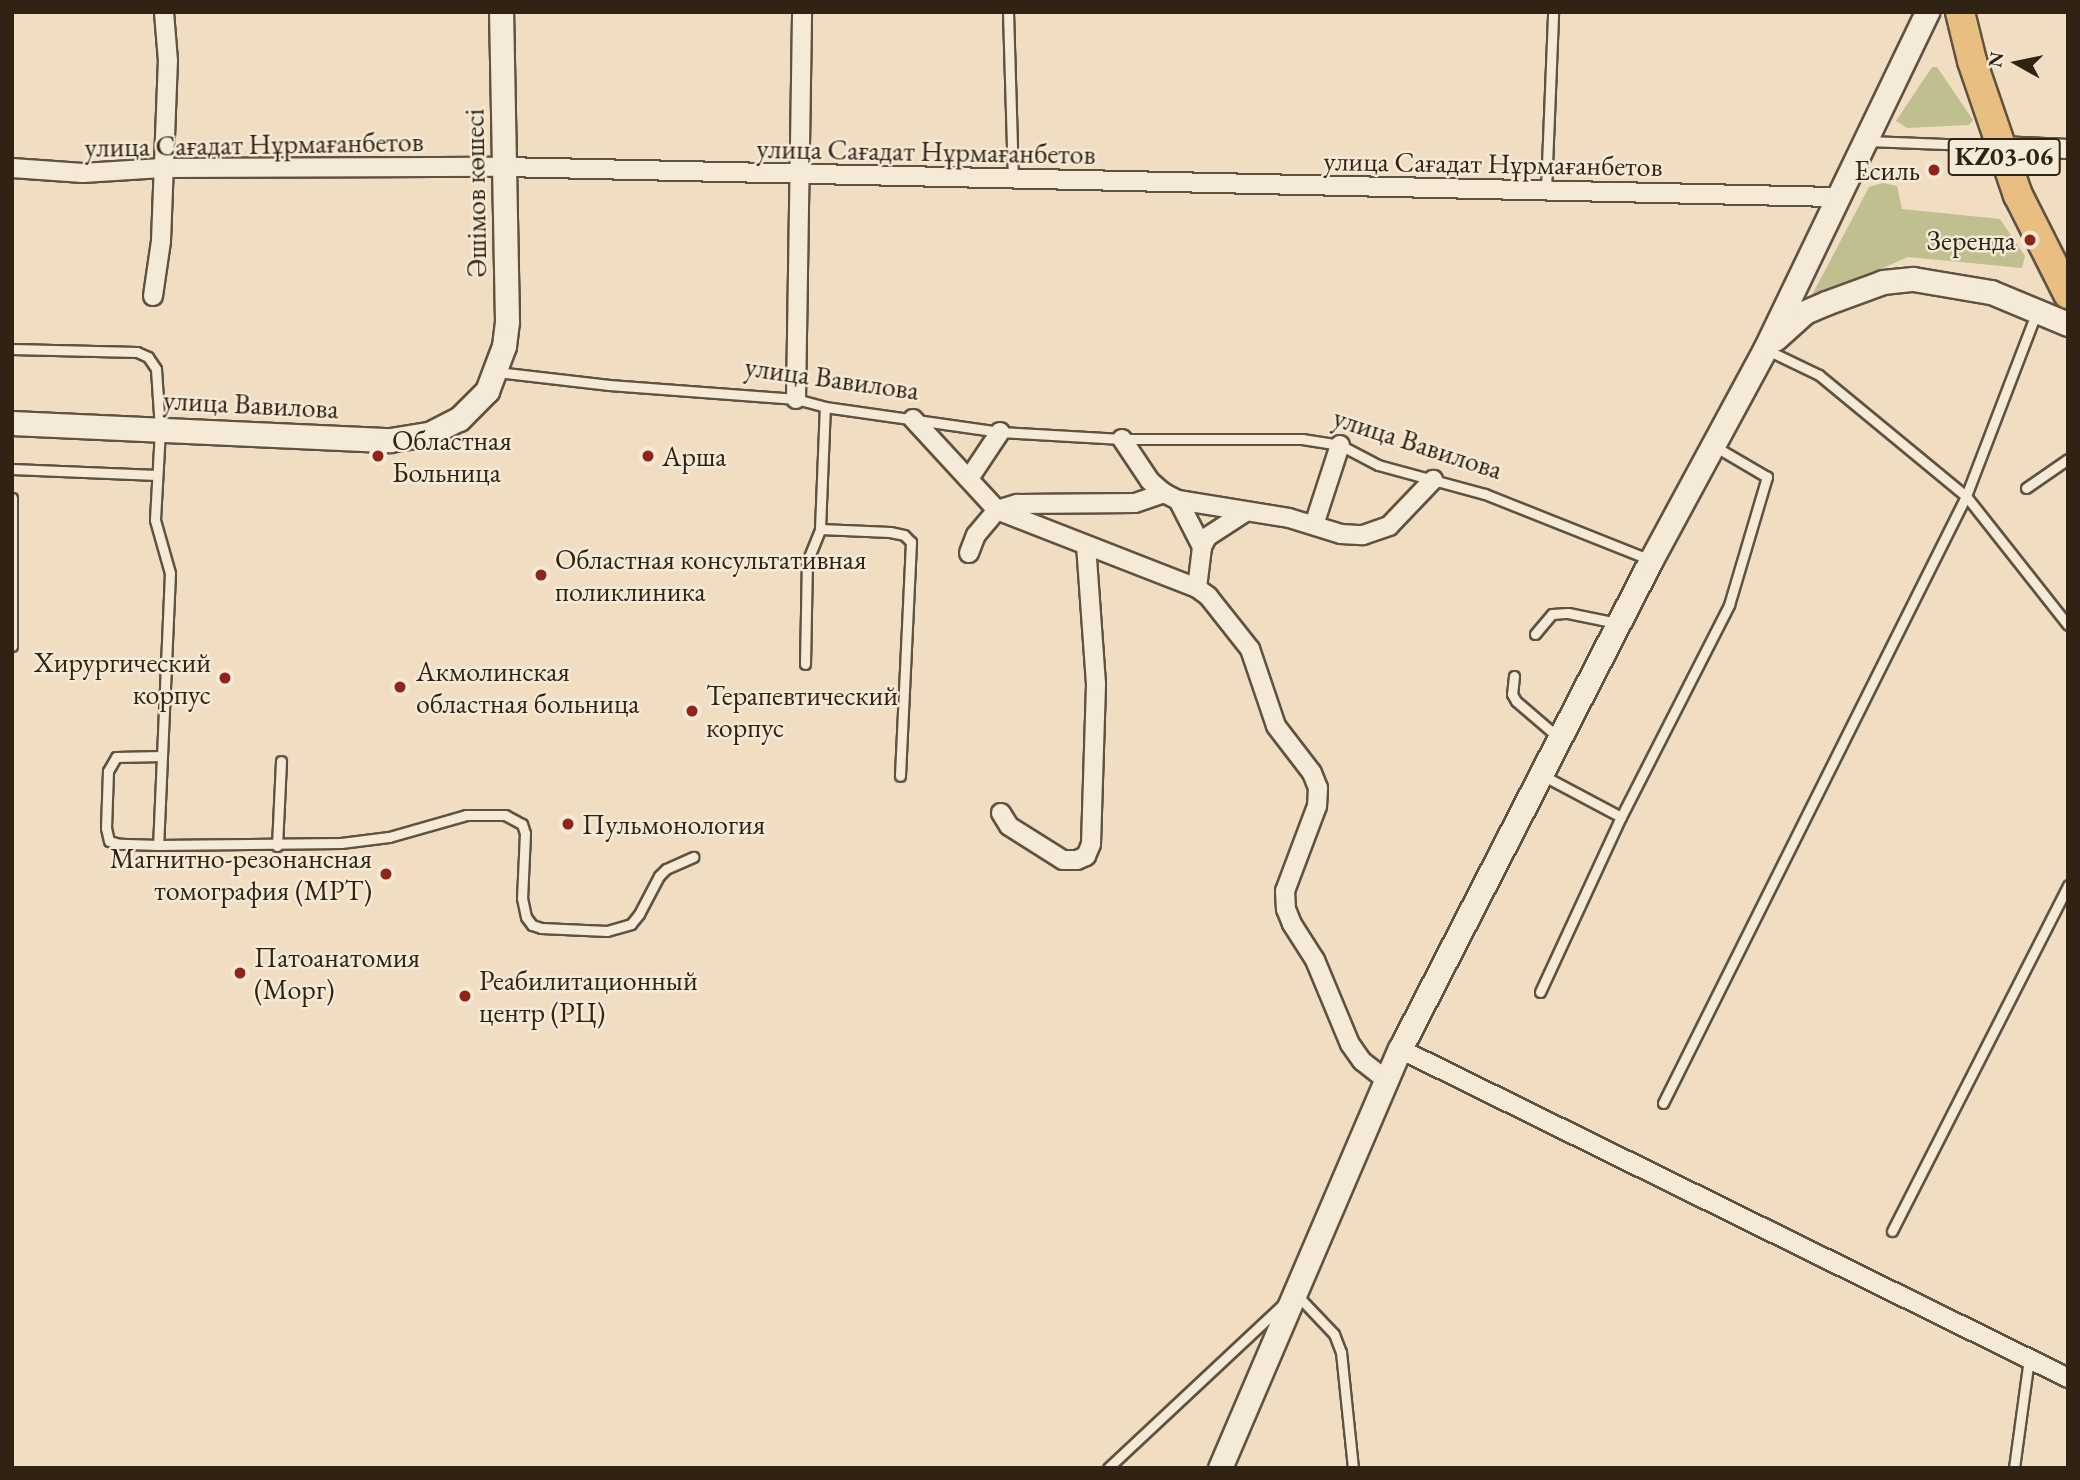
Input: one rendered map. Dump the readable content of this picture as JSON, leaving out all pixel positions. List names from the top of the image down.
{
  "streets": {
    "main road": ["KZ03-06"],
    "street": ["улица Сағадат Нұрмағанбетов", "Әшімов көшесі", "улица Вавилова"]
  },
  "crossings": [
    ["улица Сағадат Нұрмағанбетов", "Әшімов көшесі"],
    ["Әшімов көшесі", "улица Вавилова"]
  ],
  "places": [
    "Есиль",
    "Зеренда",
    "Областная Больница",
    "Арша",
    "Областная консультативная поликлиника",
    "Хирургический корпус",
    "Акмолинская областная больница",
    "Терапевтический корпус",
    "Пульмонология",
    "Магнитно-резонансная томография (МРТ)",
    "Патоанатомия (Морг)",
    "Реабилитационный центр (РЦ)"
  ],
  "north": "left"
}
